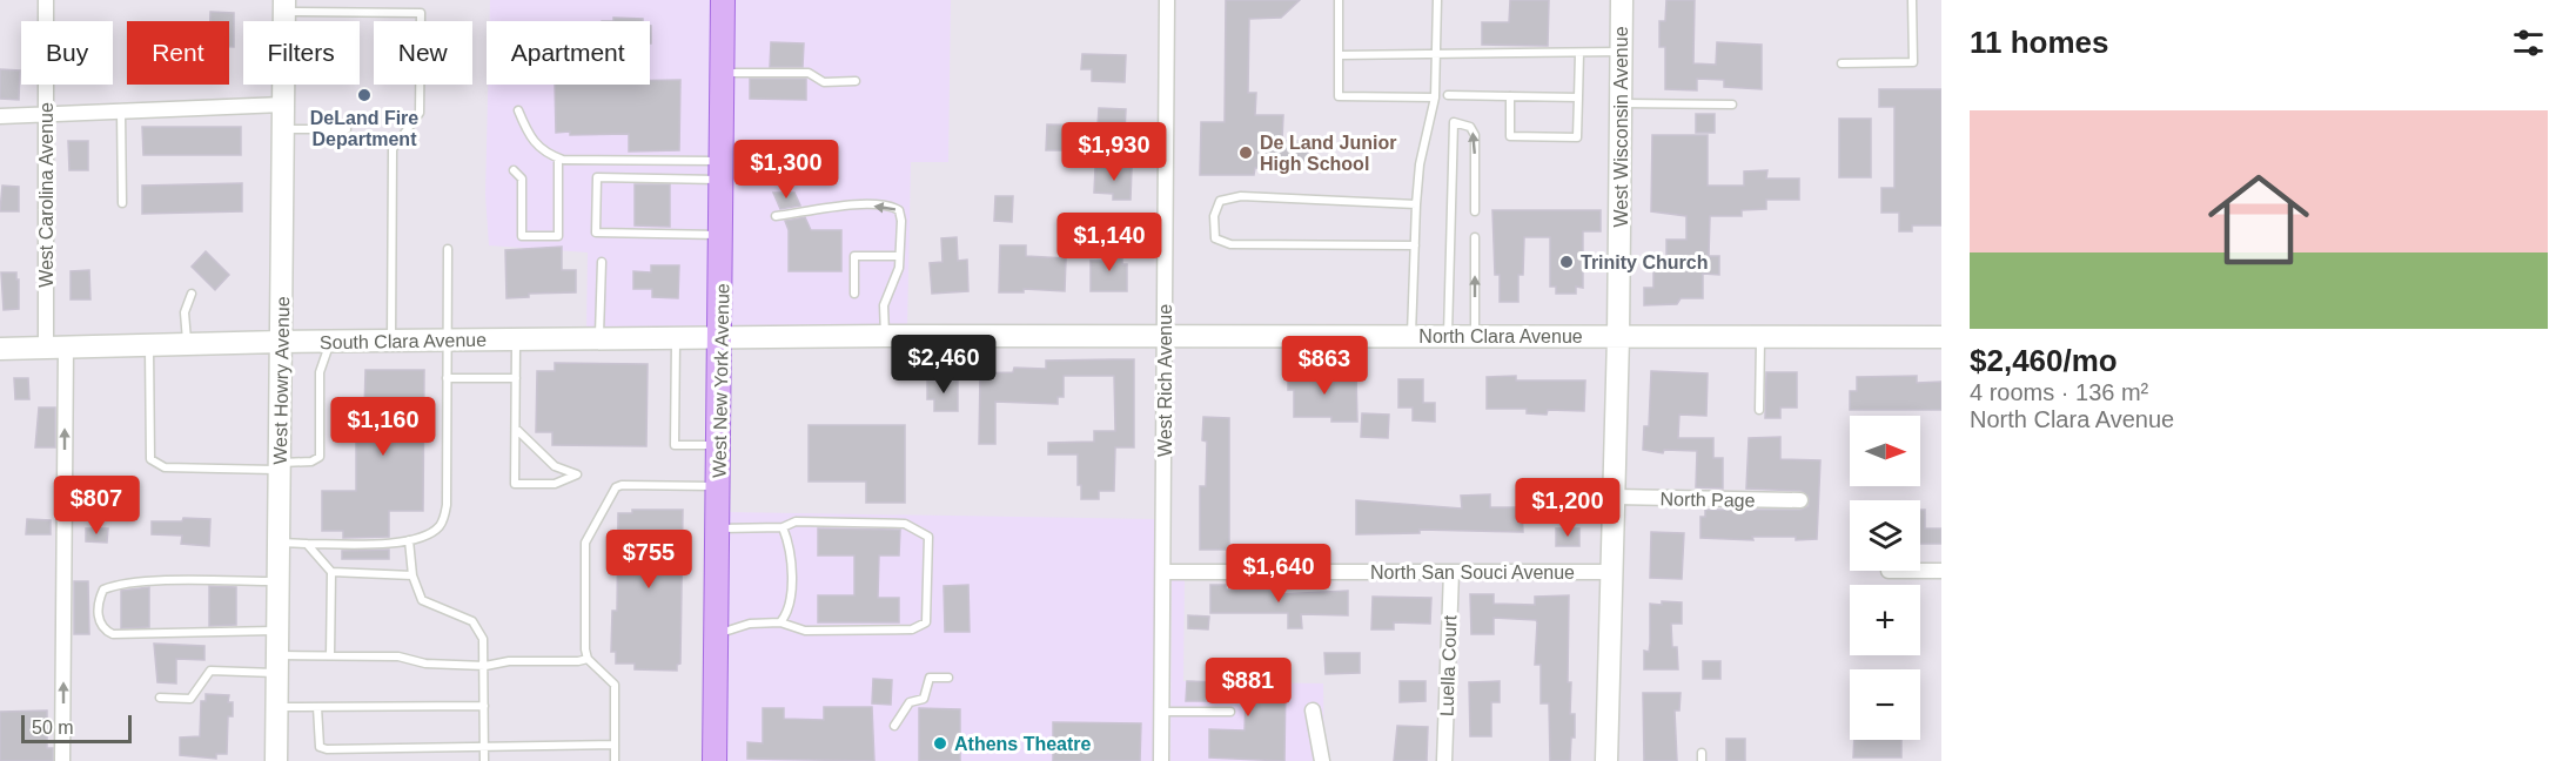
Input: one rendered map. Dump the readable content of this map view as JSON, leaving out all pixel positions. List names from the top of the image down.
{
  "streets": {
    "main road": ["West New York Avenue"],
    "street": [
      "West Wisconsin Avenue",
      "West Carolina Avenue",
      "North Clara Avenue",
      "South Clara Avenue",
      "West Howry Avenue",
      "West Rich Avenue",
      "North Page",
      "North San Souci Avenue",
      "Luella Court"
    ]
  },
  "crossings": [
    ["West Wisconsin Avenue", "North Clara Avenue"],
    ["West Wisconsin Avenue", "North Page"],
    ["West Wisconsin Avenue", "North San Souci Avenue"],
    ["West Carolina Avenue", "South Clara Avenue"],
    ["North Clara Avenue", "South Clara Avenue"],
    ["North Clara Avenue", "West New York Avenue"],
    ["North Clara Avenue", "West Rich Avenue"],
    ["South Clara Avenue", "West Howry Avenue"],
    ["South Clara Avenue", "West New York Avenue"],
    ["West Rich Avenue", "North San Souci Avenue"],
    ["North San Souci Avenue", "Luella Court"]
  ],
  "one_way": ["West Carolina Avenue"],
  "places": [
    "DeLand Fire Department",
    "De Land Junior High School",
    "Trinity Church",
    "Athens Theatre"
  ],
  "scale_bar": "50 m",
  "north": "right",
  "page": {
    "heading": "11 homes",
    "chip": [
      "Buy",
      "Rent",
      "Filters",
      "New",
      "Apartment"
    ],
    "list": [
      {
        "name": "$2,460/mo",
        "note": "4 rooms · 136 m² · North Clara Avenue"
      }
    ],
    "price": [
      "$1,930",
      "$1,300",
      "$1,140",
      "$2,460",
      "$863",
      "$1,160",
      "$807",
      "$1,200",
      "$755",
      "$1,640",
      "$881"
    ],
    "map_buttons": ["+", "−"],
    "scale": "50 m"
  }
}
